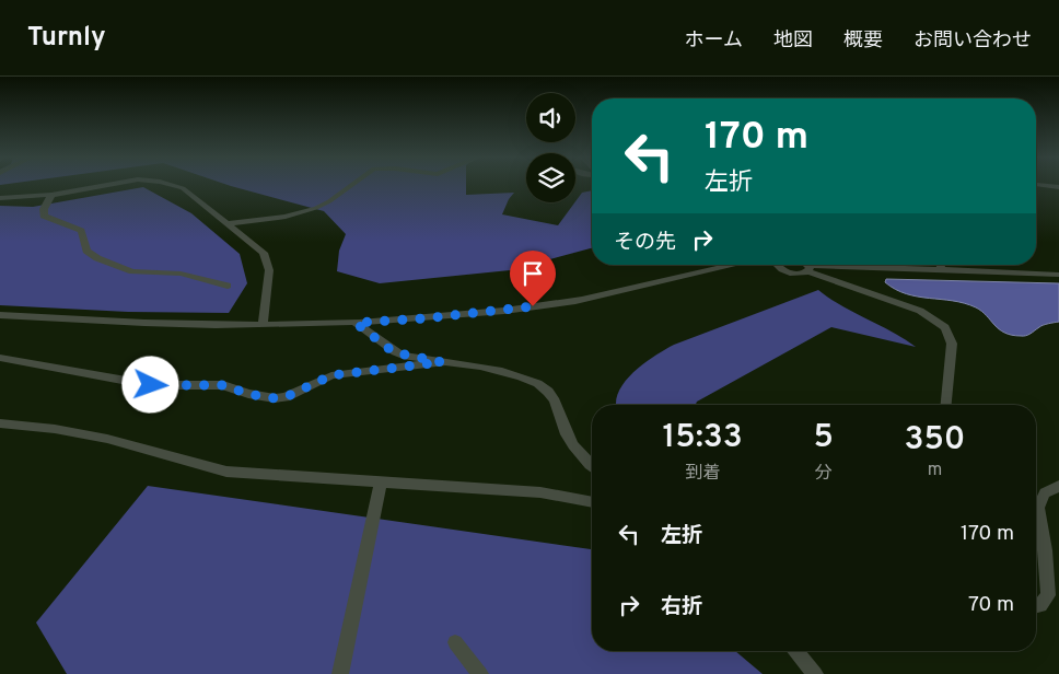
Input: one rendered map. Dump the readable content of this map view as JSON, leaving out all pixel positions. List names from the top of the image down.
{
  "page": {
    "header": "Turnly",
    "nav": [
      "ホーム",
      "地図",
      "概要",
      "お問い合わせ"
    ],
    "turn": ["170 m", "左折"],
    "then": "その先",
    "eta": [
      "15:33",
      "到着",
      "5",
      "分",
      "350",
      "m"
    ],
    "list": [
      {
        "name": "左折",
        "value": "170 m"
      },
      {
        "name": "右折",
        "value": "70 m"
      }
    ]
  }
}
